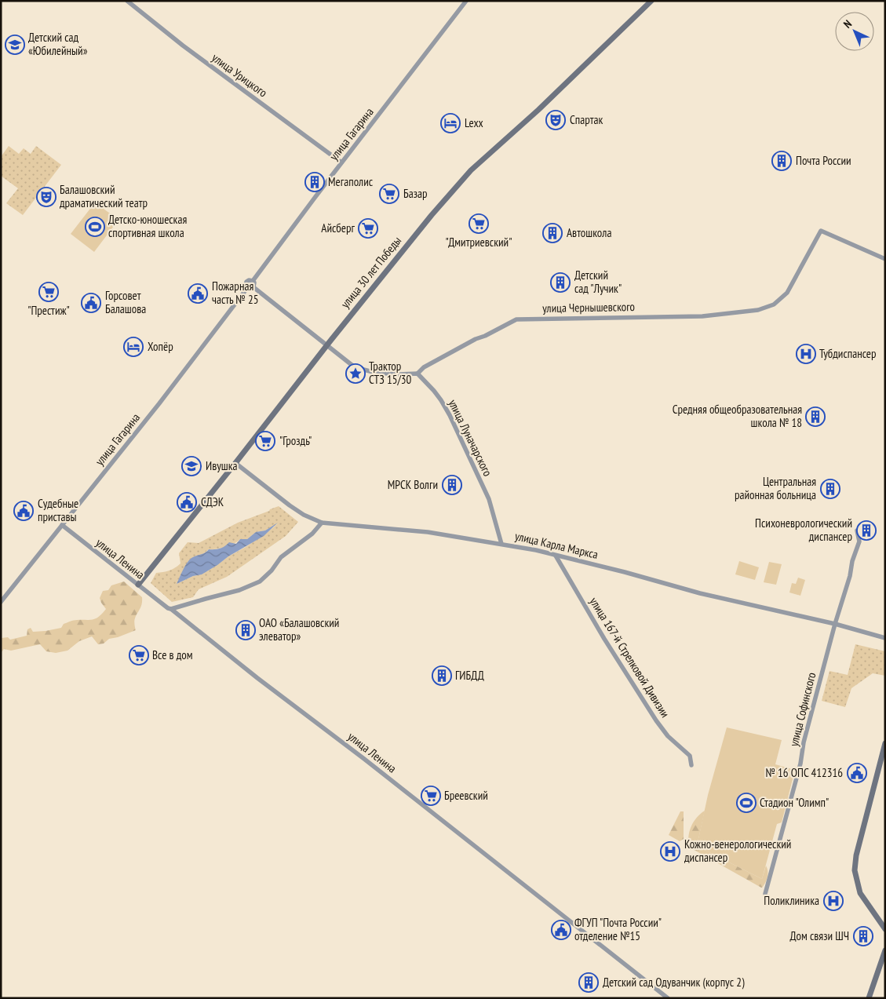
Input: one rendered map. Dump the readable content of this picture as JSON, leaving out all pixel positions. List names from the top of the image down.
{
  "streets": {
    "main road": ["улица 30 лет Победы"],
    "street": [
      "улица Урицкого",
      "улица Гагарина",
      "улица Чернышевского",
      "улица Луначарского",
      "улица Карла Маркса",
      "улица Ленина",
      "улица 167-й Стрелковой Дивизии",
      "улица Софинского"
    ]
  },
  "crossings": [
    ["улица Урицкого", "улица Гагарина"],
    ["улица Гагарина", "улица Ленина"],
    ["улица 30 лет Победы", "улица Карла Маркса"],
    ["улица 30 лет Победы", "улица Ленина"],
    ["улица Чернышевского", "улица Луначарского"],
    ["улица Луначарского", "улица Карла Маркса"],
    ["улица Карла Маркса", "улица 167-й Стрелковой Дивизии"],
    ["улица Карла Маркса", "улица Софинского"]
  ],
  "places": {
    "school or university": ["Детский сад «Юбилейный»", "Ивушка"],
    "theatre": ["Спартак", "Балашовский драматический театр"],
    "hotel": ["Lexx", "Хопёр"],
    "building": [
      "Почта России",
      "Мегаполис",
      "Автошкола",
      "Детский сад \"Лучик\"",
      "Средняя общеобразовательная школа № 18",
      "МРСК Волги",
      "Центральная районная больница",
      "Психоневрологический диспансер",
      "ОАО «Балашовский элеватор»",
      "ГИБДД",
      "Дом связи ШЧ",
      "Детский сад Одуванчик (корпус 2)"
    ],
    "supermarket": [
      "Базар",
      "\"Дмитриевский\"",
      "Айсберг",
      "\"Престиж\"",
      "\"Гроздь\"",
      "Все в дом",
      "Бреевский"
    ],
    "sports": ["Детско-юношеская спортивная школа", "Стадион \"Олимп\""],
    "public building": [
      "Пожарная часть № 25",
      "Горсовет Балашова",
      "СДЭК",
      "Судебные приставы",
      "№ 16 ОПС 412316",
      "ФГУП \"Почта России\" отделение №15"
    ],
    "hospital": ["Тубдиспансер", "Кожно-венерологический диспансер", "Поликлиника"],
    "place": ["Трактор СТЗ 15/30"]
  },
  "north": "top left"
}
